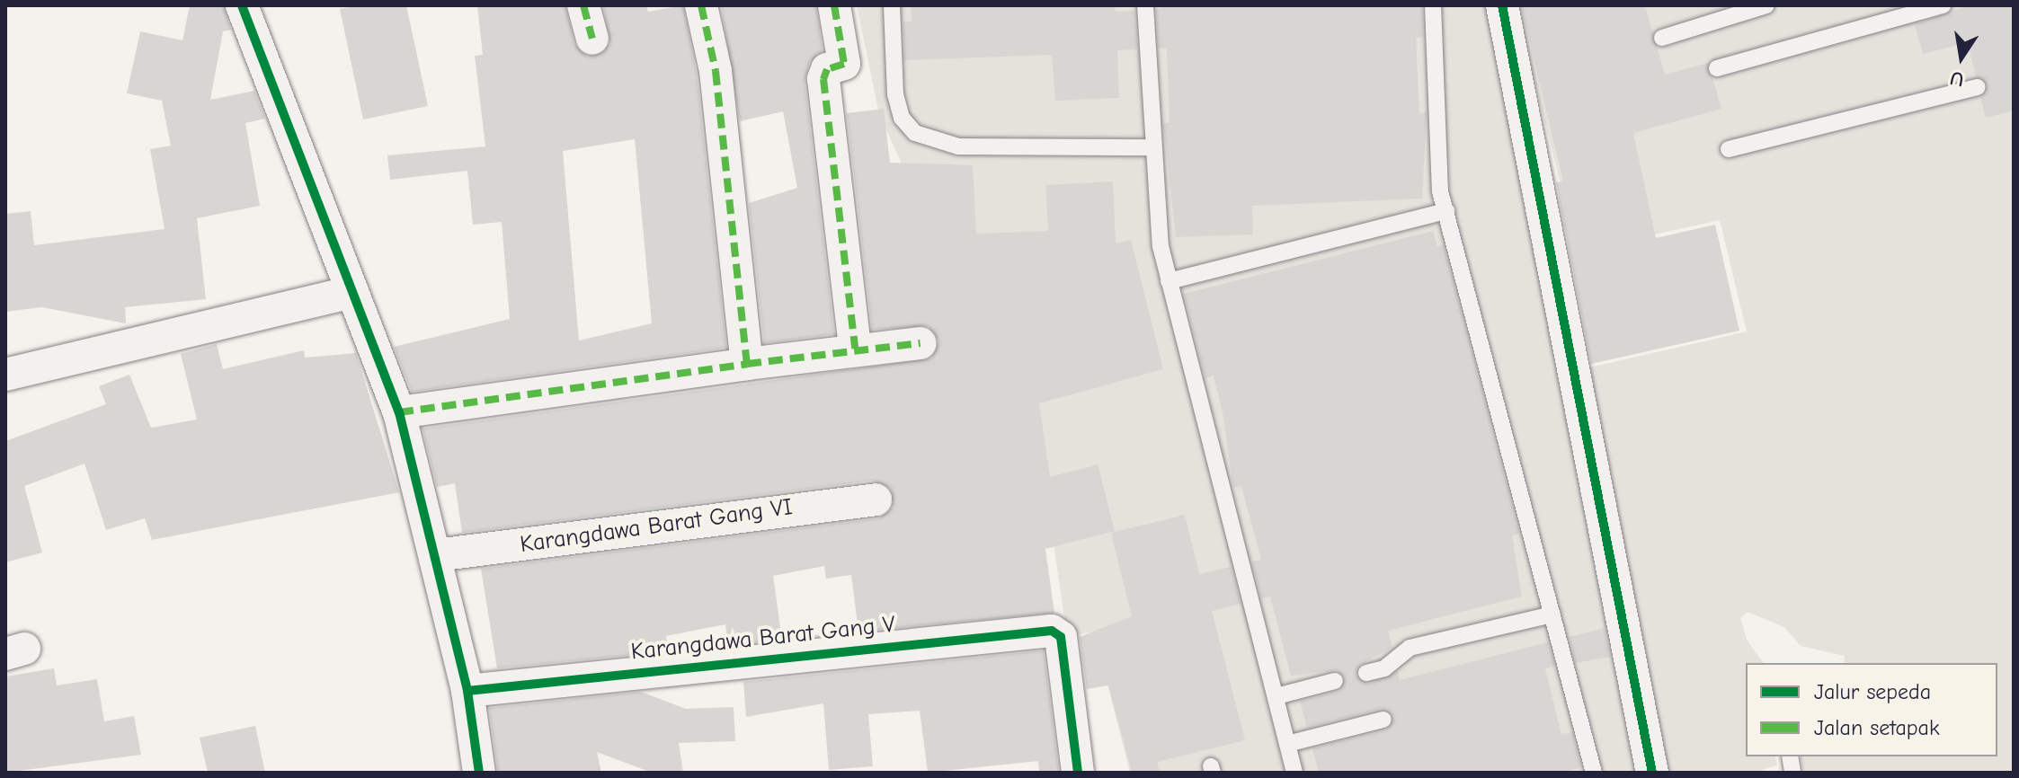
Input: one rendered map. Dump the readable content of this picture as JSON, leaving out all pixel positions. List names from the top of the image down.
{
  "streets": {
    "street": ["Karangdawa Barat Gang VI", "Karangdawa Barat Gang V"]
  },
  "legend": ["Jalur sepeda", "Jalan setapak"],
  "north": "bottom"
}
